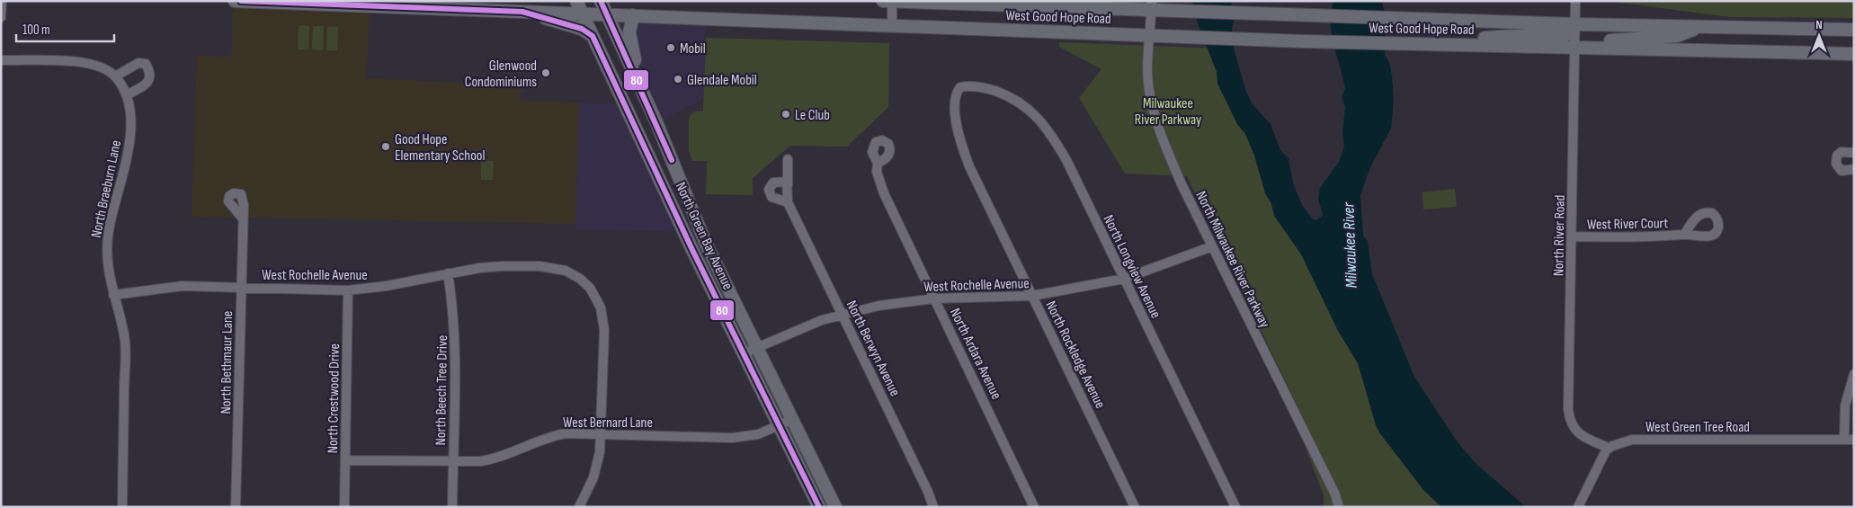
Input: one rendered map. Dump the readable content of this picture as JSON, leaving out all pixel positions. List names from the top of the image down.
{
  "streets": {
    "main road": ["West Good Hope Road", "North Green Bay Avenue"],
    "street": [
      "North Braeburn Lane",
      "West River Court",
      "North River Road",
      "North Milwaukee River Parkway",
      "North Longview Avenue",
      "West Rochelle Avenue",
      "North Berwyn Avenue",
      "North Ardara Avenue",
      "North Rockledge Avenue",
      "North Bethmaur Lane",
      "North Beech Tree Drive",
      "North Crestwood Drive",
      "West Bernard Lane",
      "West Green Tree Road"
    ]
  },
  "crossings": [
    ["West Good Hope Road", "North Green Bay Avenue"],
    ["West Good Hope Road", "North River Road"],
    ["West Good Hope Road", "North Milwaukee River Parkway"],
    ["North Braeburn Lane", "West Rochelle Avenue"],
    ["West River Court", "North River Road"],
    ["North Green Bay Avenue", "West Rochelle Avenue"],
    ["North Green Bay Avenue", "West Bernard Lane"],
    ["North River Road", "West Green Tree Road"],
    ["North Milwaukee River Parkway", "West Rochelle Avenue"],
    ["North Longview Avenue", "West Rochelle Avenue"],
    ["North Longview Avenue", "North Rockledge Avenue"],
    ["West Rochelle Avenue", "North Berwyn Avenue"],
    ["West Rochelle Avenue", "North Ardara Avenue"],
    ["West Rochelle Avenue", "North Rockledge Avenue"],
    ["West Rochelle Avenue", "North Bethmaur Lane"],
    ["West Rochelle Avenue", "North Beech Tree Drive"],
    ["West Rochelle Avenue", "North Crestwood Drive"],
    ["West Rochelle Avenue", "West Bernard Lane"],
    ["North Beech Tree Drive", "West Bernard Lane"],
    ["North Crestwood Drive", "West Bernard Lane"]
  ],
  "water": ["Milwaukee River"],
  "parks": ["Milwaukee River Parkway"],
  "places": [
    "Mobil",
    "Glenwood Condominiums",
    "Glendale Mobil",
    "Le Club",
    "Good Hope Elementary School"
  ],
  "lines": ["transit line 80"],
  "scale_bar": "100 m",
  "north": "top"
}
